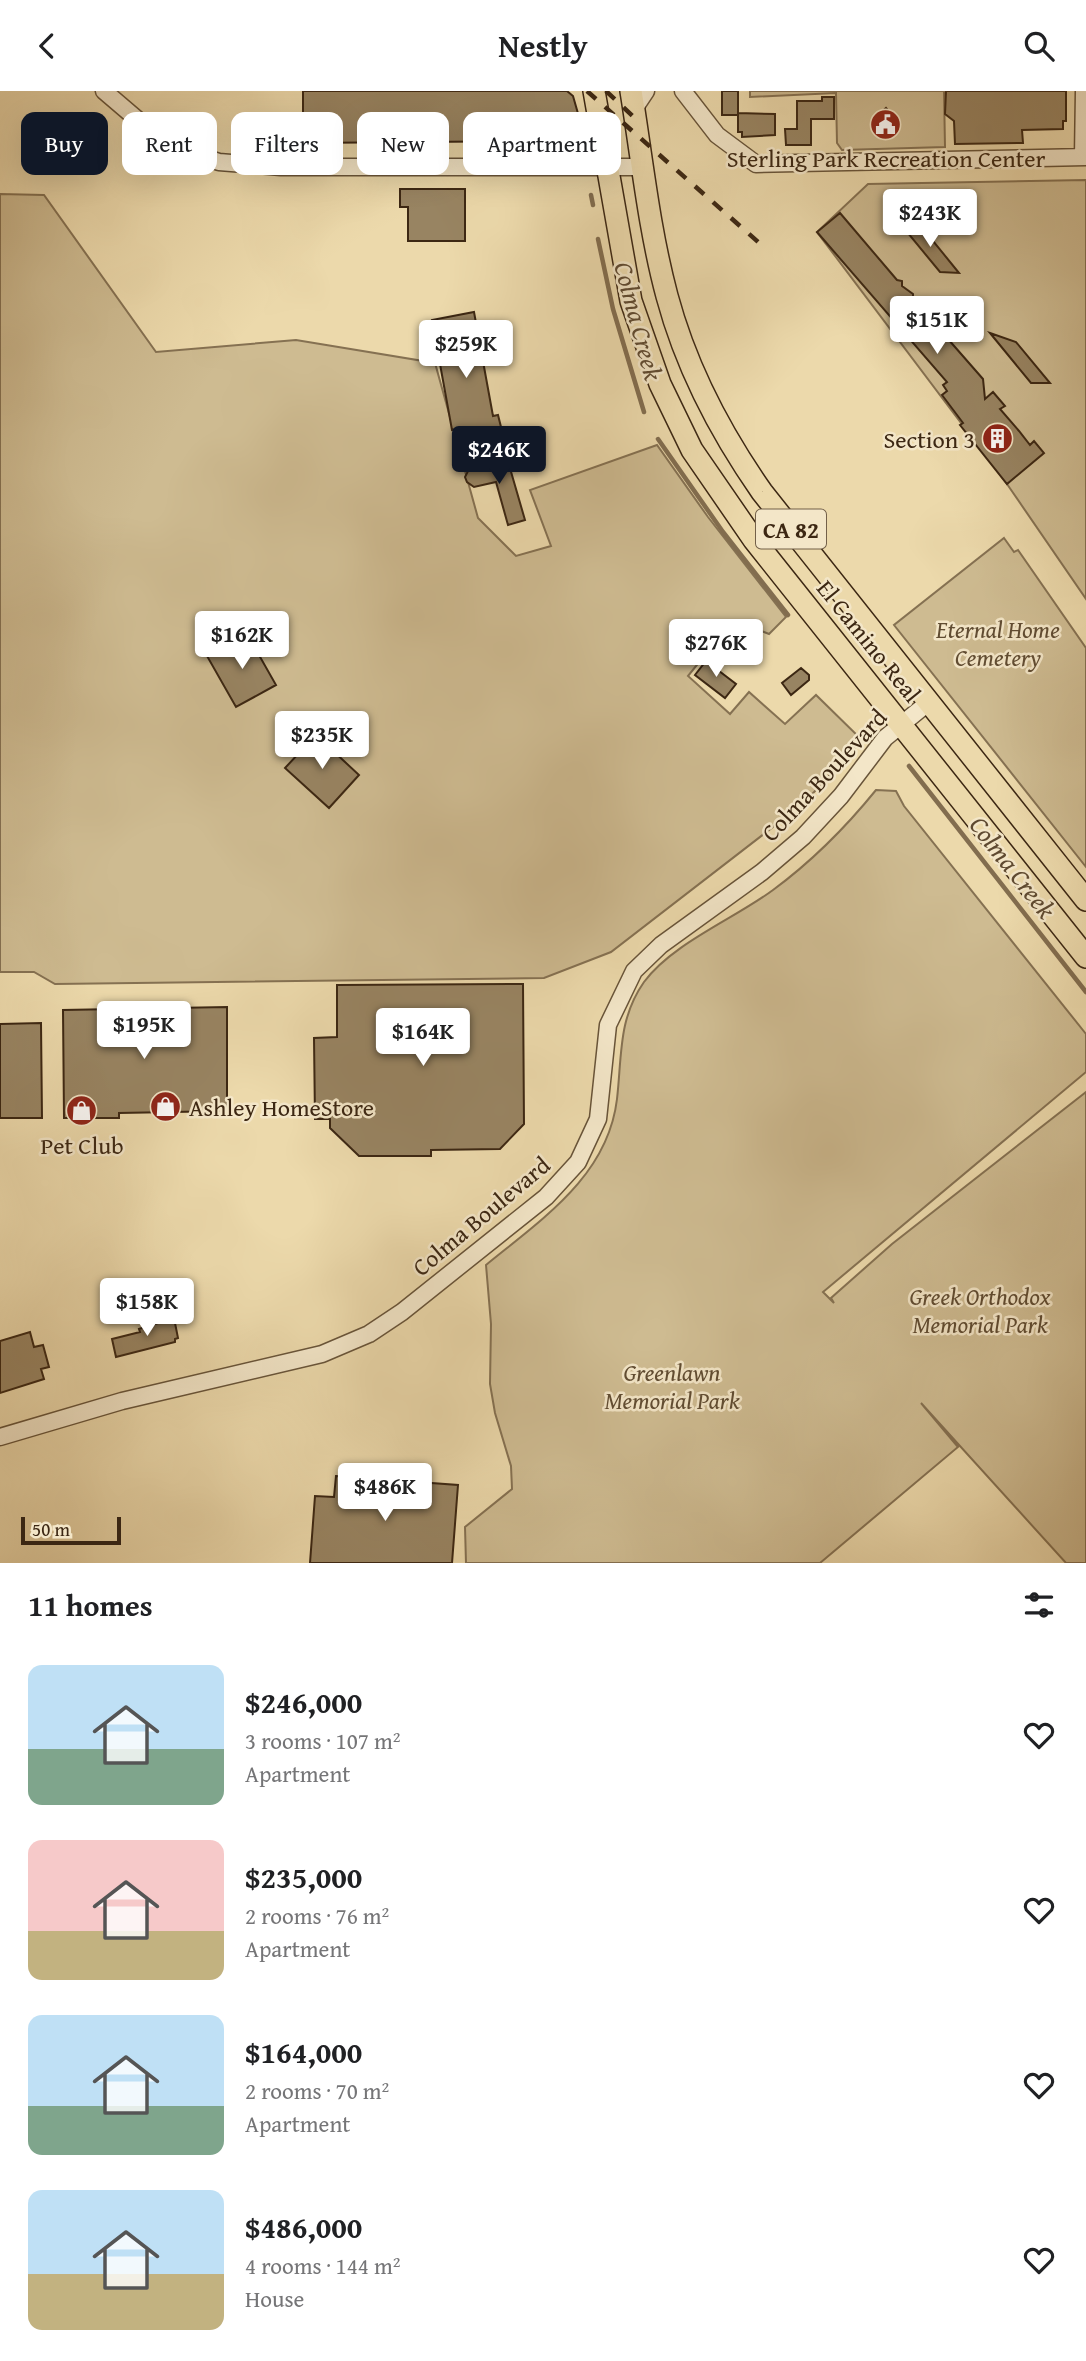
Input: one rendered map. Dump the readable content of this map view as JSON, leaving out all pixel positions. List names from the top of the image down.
{
  "streets": {
    "main road": ["CA 82", "El Camino Real"],
    "street": ["Colma Boulevard"]
  },
  "crossings": [
    ["El Camino Real", "Colma Boulevard"]
  ],
  "water": ["Colma Creek"],
  "parks": ["Eternal Home Cemetery", "Greek Orthodox Memorial Park", "Greenlawn Memorial Park"],
  "places": {
    "public building": ["Sterling Park Recreation Center"],
    "building": ["Section 3"],
    "shop": ["Ashley HomeStore", "Pet Club"]
  },
  "scale_bar": "50 m",
  "page": {
    "header": "Nestly",
    "chip": [
      "Buy",
      "Rent",
      "Filters",
      "New",
      "Apartment"
    ],
    "price": [
      "$243K",
      "$151K",
      "$259K",
      "$246K",
      "$162K",
      "$276K",
      "$235K",
      "$195K",
      "$164K",
      "$158K",
      "$486K"
    ],
    "scale": "50 m",
    "heading": "11 homes",
    "list": [
      {
        "name": "$246,000",
        "note": "3 rooms · 107 m² · Apartment"
      },
      {
        "name": "$235,000",
        "note": "2 rooms · 76 m² · Apartment"
      },
      {
        "name": "$164,000",
        "note": "2 rooms · 70 m² · Apartment"
      },
      {
        "name": "$486,000",
        "note": "4 rooms · 144 m² · House"
      }
    ]
  }
}
